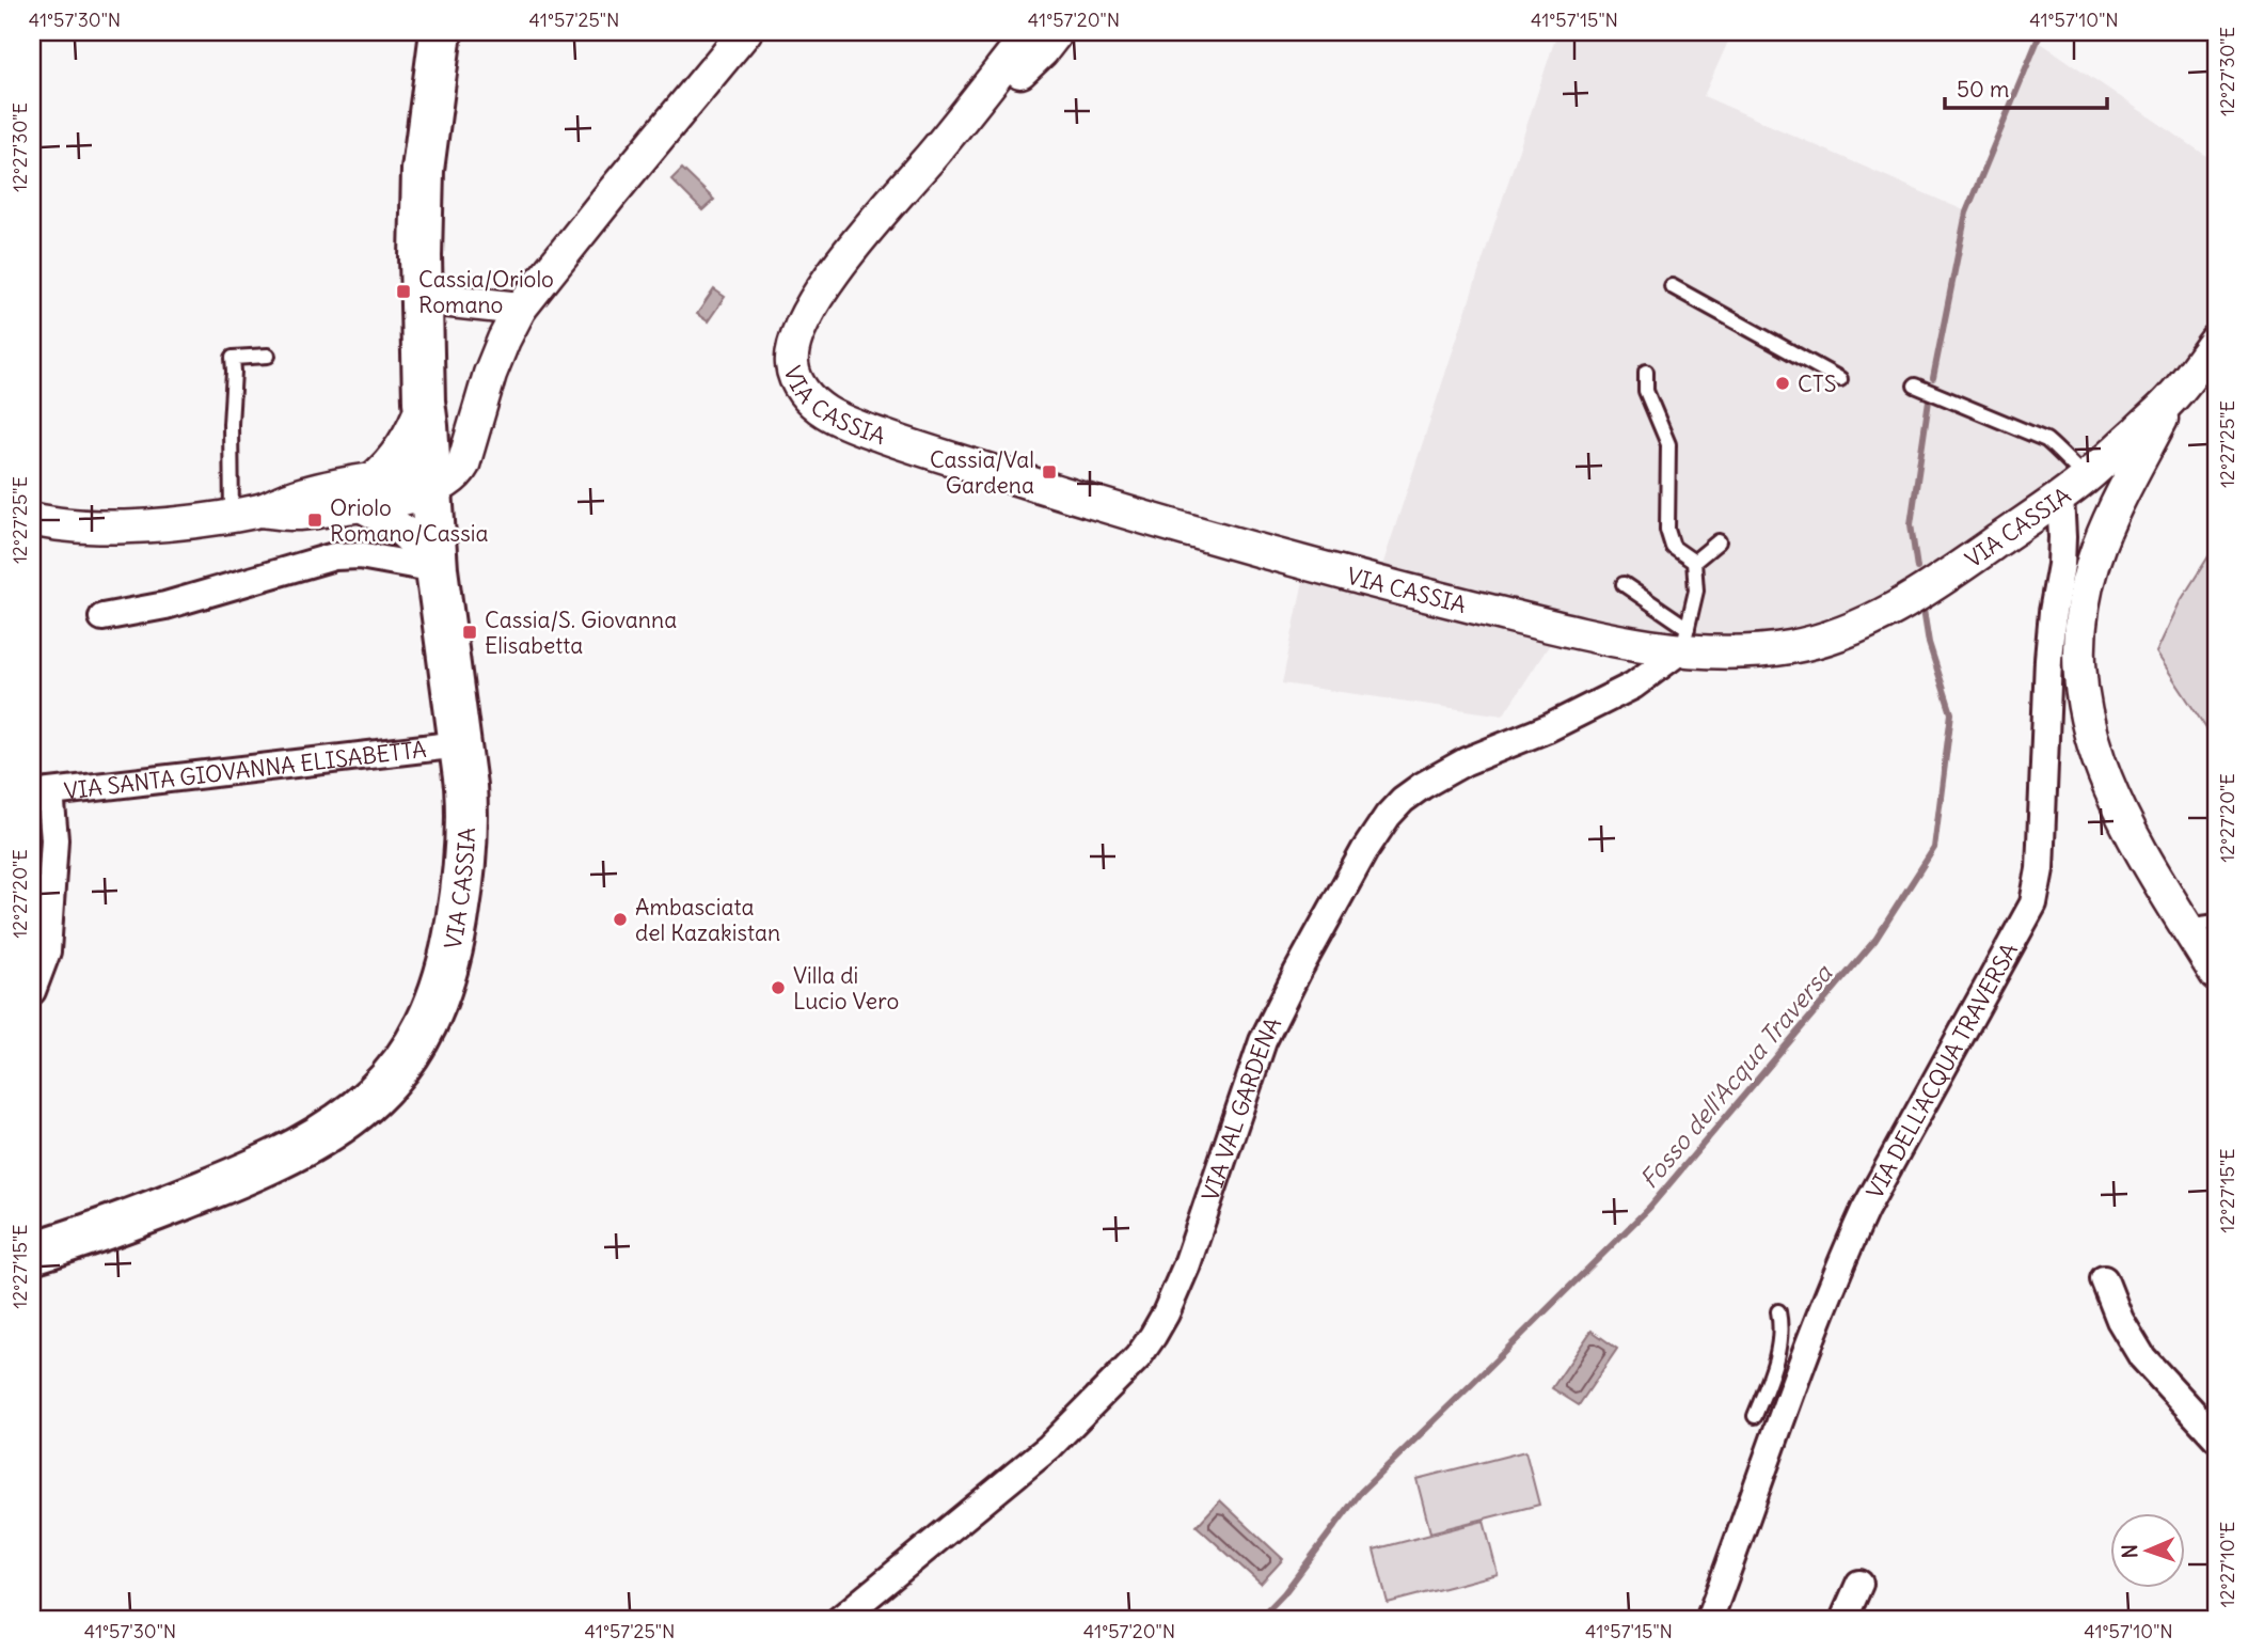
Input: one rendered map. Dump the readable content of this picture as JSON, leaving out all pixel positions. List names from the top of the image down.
{
  "streets": {
    "main road": ["VIA CASSIA"],
    "street": ["VIA SANTA GIOVANNA ELISABETTA", "VIA DELL'ACQUA TRAVERSA", "VIA VAL GARDENA"]
  },
  "crossings": [
    ["VIA CASSIA", "VIA SANTA GIOVANNA ELISABETTA"],
    ["VIA CASSIA", "VIA DELL'ACQUA TRAVERSA"],
    ["VIA CASSIA", "VIA VAL GARDENA"]
  ],
  "water": ["Fosso dell'Acqua Traversa"],
  "places": {
    "transit": [
      "Cassia/Oriolo Romano",
      "Cassia/Val Gardena",
      "Oriolo Romano/Cassia",
      "Cassia/S. Giovanna Elisabetta"
    ],
    "other": ["CTS", "Ambasciata del Kazakistan", "Villa di Lucio Vero"]
  },
  "scale_bar": "50 m",
  "north": "left",
  "coordinates": [
    "41°57'30\"N",
    "41°57'25\"N",
    "41°57'20\"N",
    "41°57'15\"N",
    "41°57'10\"N",
    "12°27'30\"E",
    "12°27'25\"E",
    "12°27'20\"E",
    "12°27'15\"E",
    "12°27'10\"E"
  ]
}
